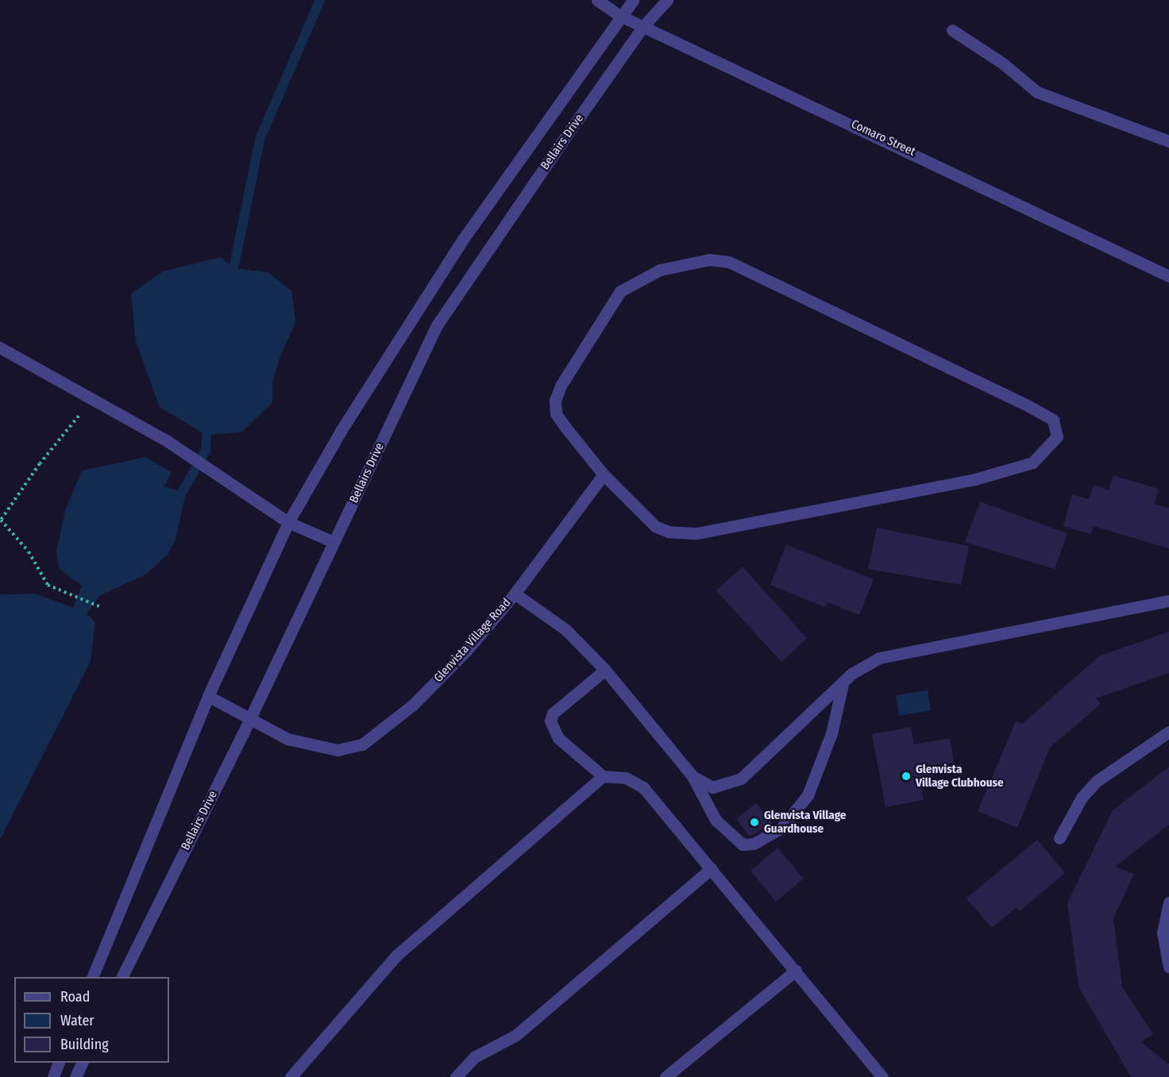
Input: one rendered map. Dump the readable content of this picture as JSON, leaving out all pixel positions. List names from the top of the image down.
{
  "streets": {
    "street": ["Comaro Street", "Bellairs Drive", "Glenvista Village Road"]
  },
  "crossings": [
    ["Comaro Street", "Bellairs Drive"],
    ["Bellairs Drive", "Glenvista Village Road"]
  ],
  "places": ["Glenvista Village Clubhouse", "Glenvista Village Guardhouse"],
  "legend": ["Road", "Water", "Building"]
}
